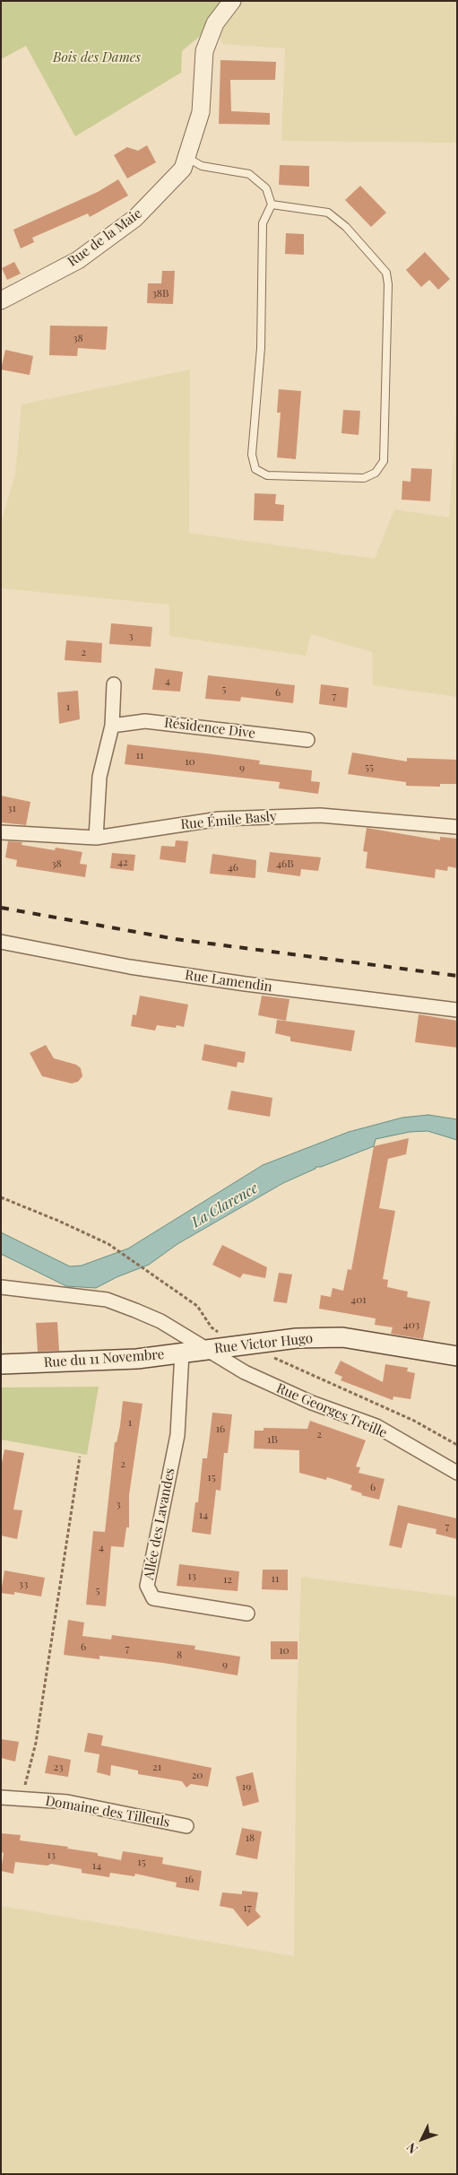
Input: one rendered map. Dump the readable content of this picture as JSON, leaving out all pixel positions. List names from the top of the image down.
{
  "streets": {
    "main road": ["Rue Victor Hugo", "Rue du 11 Novembre"],
    "street": [
      "Rue de la Maie",
      "Résidence Dive",
      "Rue Émile Basly",
      "Rue Lamendin",
      "Rue Georges Treille",
      "Allée des Lavandes",
      "Domaine des Tilleuls"
    ]
  },
  "crossings": [
    ["Rue Victor Hugo", "Rue du 11 Novembre"],
    ["Rue Victor Hugo", "Rue Georges Treille"],
    ["Rue du 11 Novembre", "Rue Georges Treille"],
    ["Rue du 11 Novembre", "Allée des Lavandes"]
  ],
  "water": ["La Clarence"],
  "parks": ["Bois des Dames"],
  "house_numbers": [
    "38B",
    "38",
    "3",
    "2",
    "4",
    "5",
    "6",
    "7",
    "1",
    "11",
    "10",
    "55",
    "9",
    "31",
    "42",
    "38",
    "46B",
    "46",
    "401",
    "403",
    "1",
    "16",
    "2",
    "1B",
    "2",
    "15",
    "6",
    "3",
    "14",
    "7",
    "4",
    "13",
    "11",
    "12",
    "33",
    "5",
    "6",
    "7",
    "10",
    "8",
    "9",
    "23",
    "21",
    "20",
    "19",
    "18",
    "13",
    "15",
    "14",
    "16",
    "17"
  ],
  "north": "bottom left"
}
